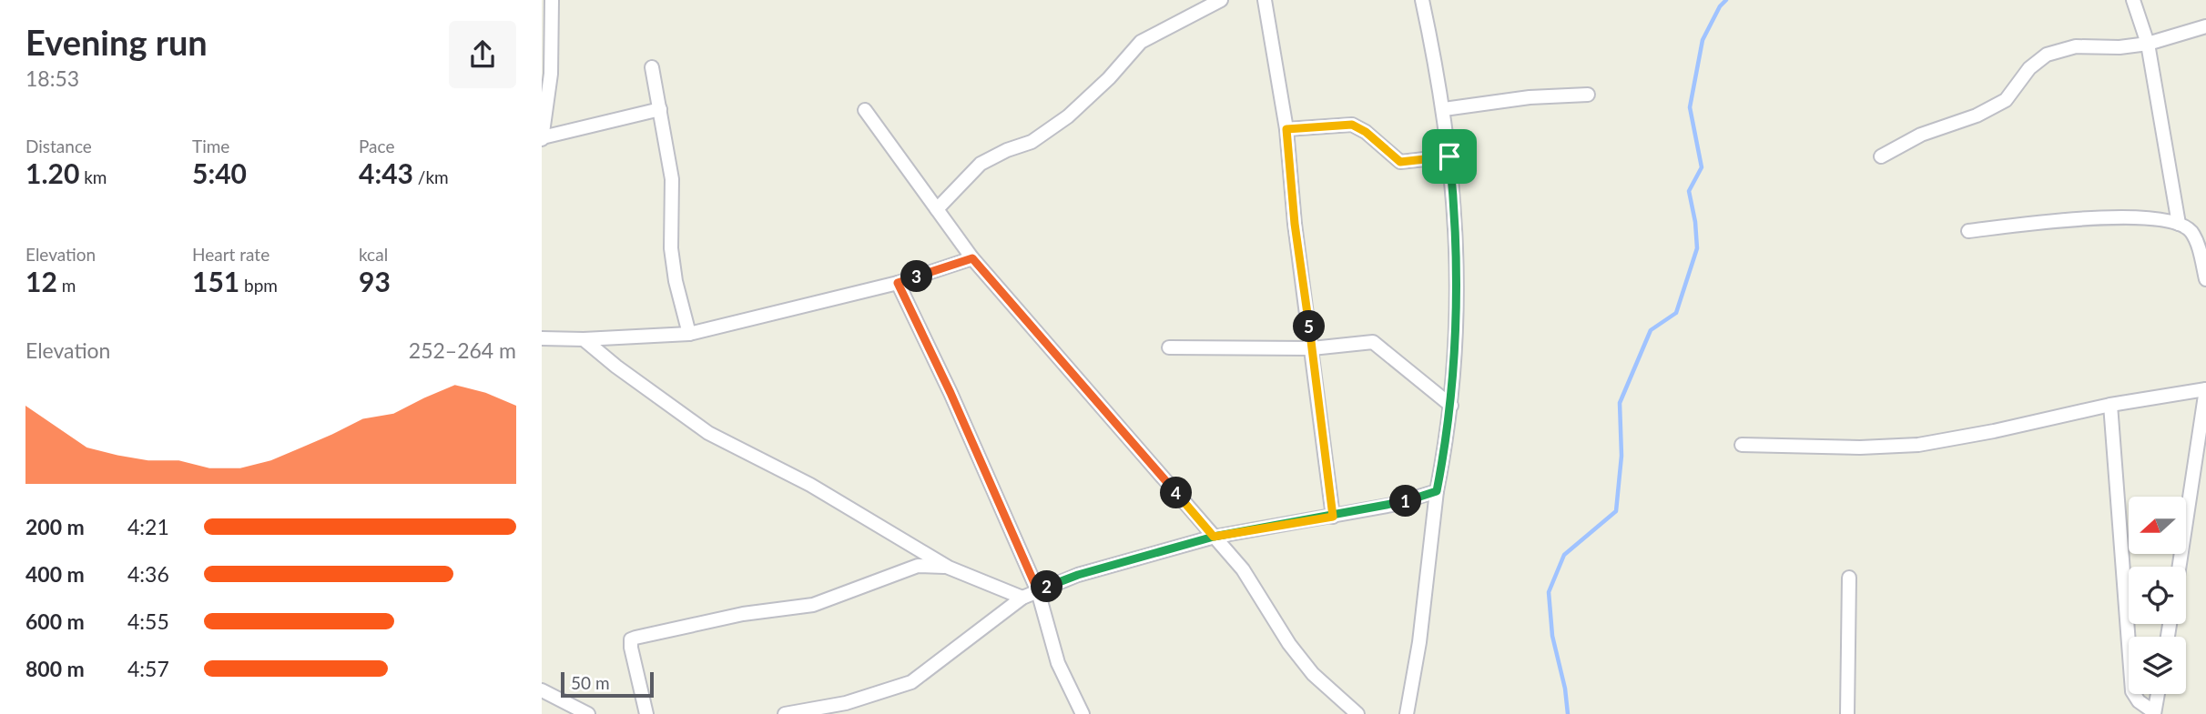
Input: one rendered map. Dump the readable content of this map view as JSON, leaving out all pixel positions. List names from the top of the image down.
{
  "scale_bar": "50 m",
  "north": "left",
  "page": {
    "heading": ["Evening run", "18:53"],
    "stats": [
      ["Distance", "1.20 km"],
      ["Time", "5:40"],
      ["Pace", "4:43 /km"],
      ["Elevation", "12 m"],
      ["Heart rate", "151 bpm"],
      ["kcal", "93"]
    ],
    "pins": [
      "3",
      "5",
      "4",
      "1",
      "2"
    ],
    "chart": ["Elevation", "252–264 m"],
    "list": [
      {
        "name": "200 m",
        "note": "4:21"
      },
      {
        "name": "400 m",
        "note": "4:36"
      },
      {
        "name": "600 m",
        "note": "4:55"
      },
      {
        "name": "800 m",
        "note": "4:57"
      }
    ],
    "scale": "50 m"
  }
}
